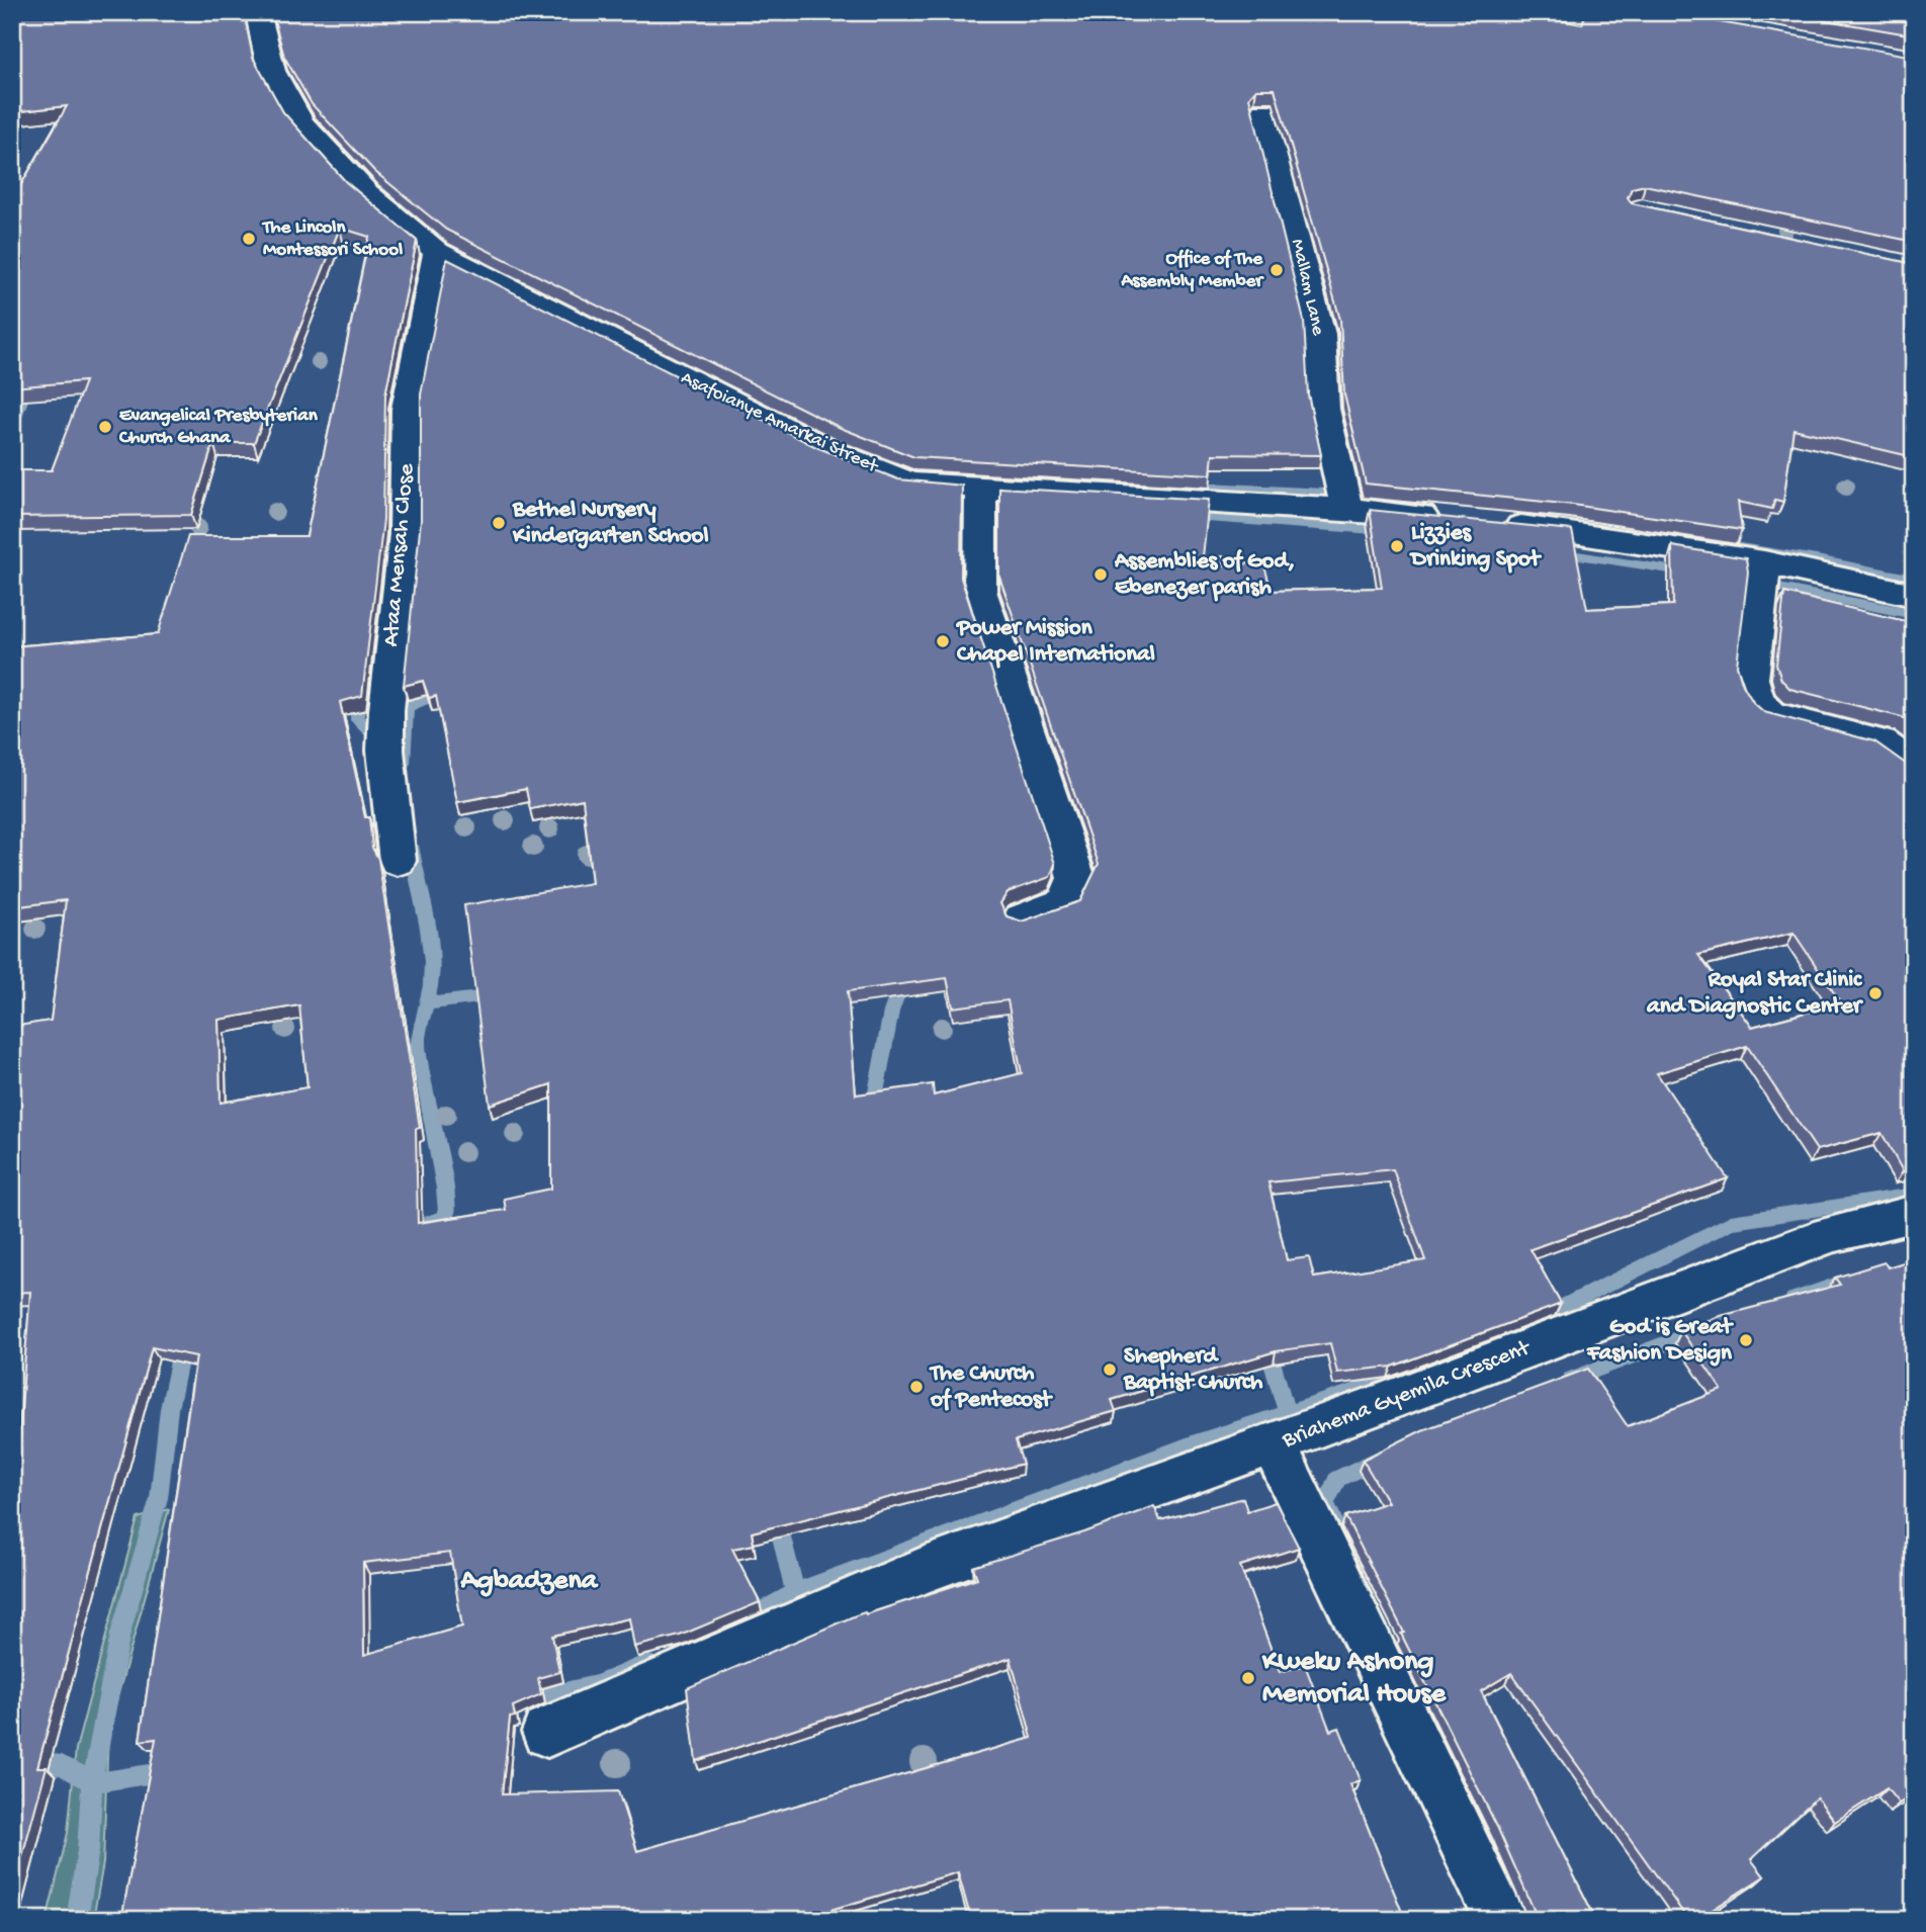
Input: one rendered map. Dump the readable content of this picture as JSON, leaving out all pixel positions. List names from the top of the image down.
{
  "streets": {
    "street": [
      "Mallam Lane",
      "Asafoianye Amarkai Street",
      "Ataa Mensah Close",
      "Briahema Gyemila Crescent"
    ]
  },
  "crossings": [
    ["Mallam Lane", "Asafoianye Amarkai Street"],
    ["Asafoianye Amarkai Street", "Ataa Mensah Close"]
  ],
  "districts": ["Agbadzena"],
  "places": [
    "The Lincoln Montessori School",
    "Office of The Assembly Member",
    "Evangelical Presbyterian Church Ghana",
    "Bethel Nursery Kindergarten School",
    "Lizzies Drinking Spot",
    "Assemblies of God, Ebenezer parish",
    "Power Mission Chapel International",
    "Royal Star Clinic and Diagnostic Center",
    "God is Great Fashion Design",
    "Shepherd Baptist Church",
    "The Church of Pentecost",
    "Kweku Ashong Memorial House"
  ]
}
